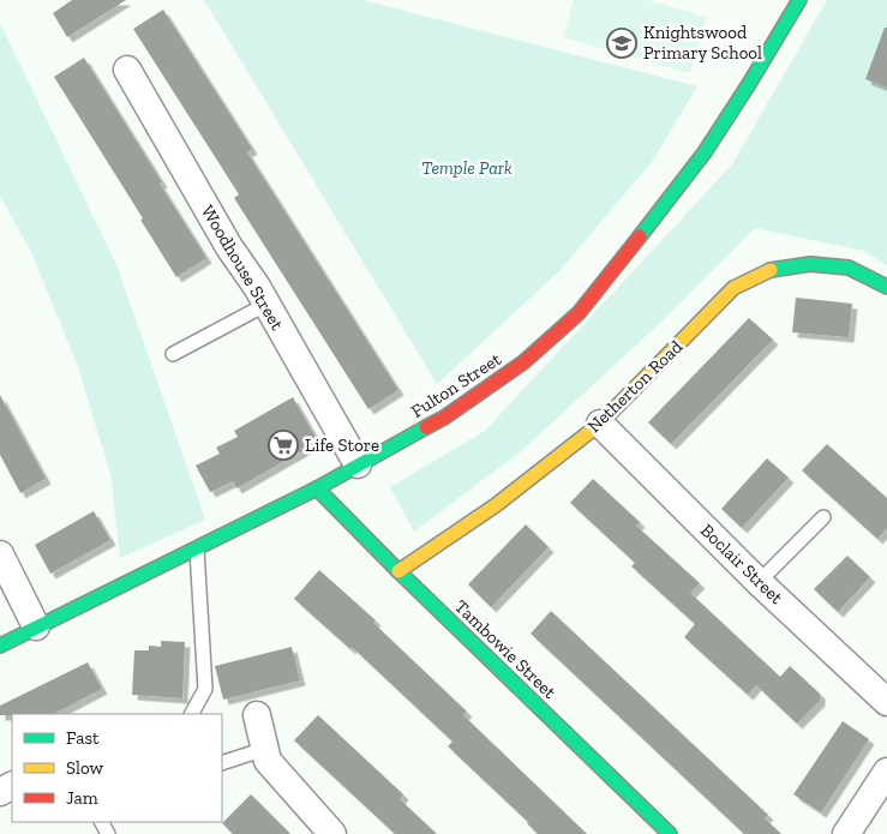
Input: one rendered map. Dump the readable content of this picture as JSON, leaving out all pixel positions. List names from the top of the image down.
{
  "streets": {
    "street": [
      "Woodhouse Street",
      "Fulton Street",
      "Netherton Road",
      "Boclair Street",
      "Tambowie Street"
    ]
  },
  "crossings": [
    ["Woodhouse Street", "Fulton Street"],
    ["Fulton Street", "Tambowie Street"],
    ["Netherton Road", "Boclair Street"],
    ["Netherton Road", "Tambowie Street"]
  ],
  "parks": ["Temple Park"],
  "places": {
    "school or university": ["Knightswood Primary School"],
    "supermarket": ["Life Store"]
  },
  "legend": ["Fast", "Slow", "Jam"]
}
